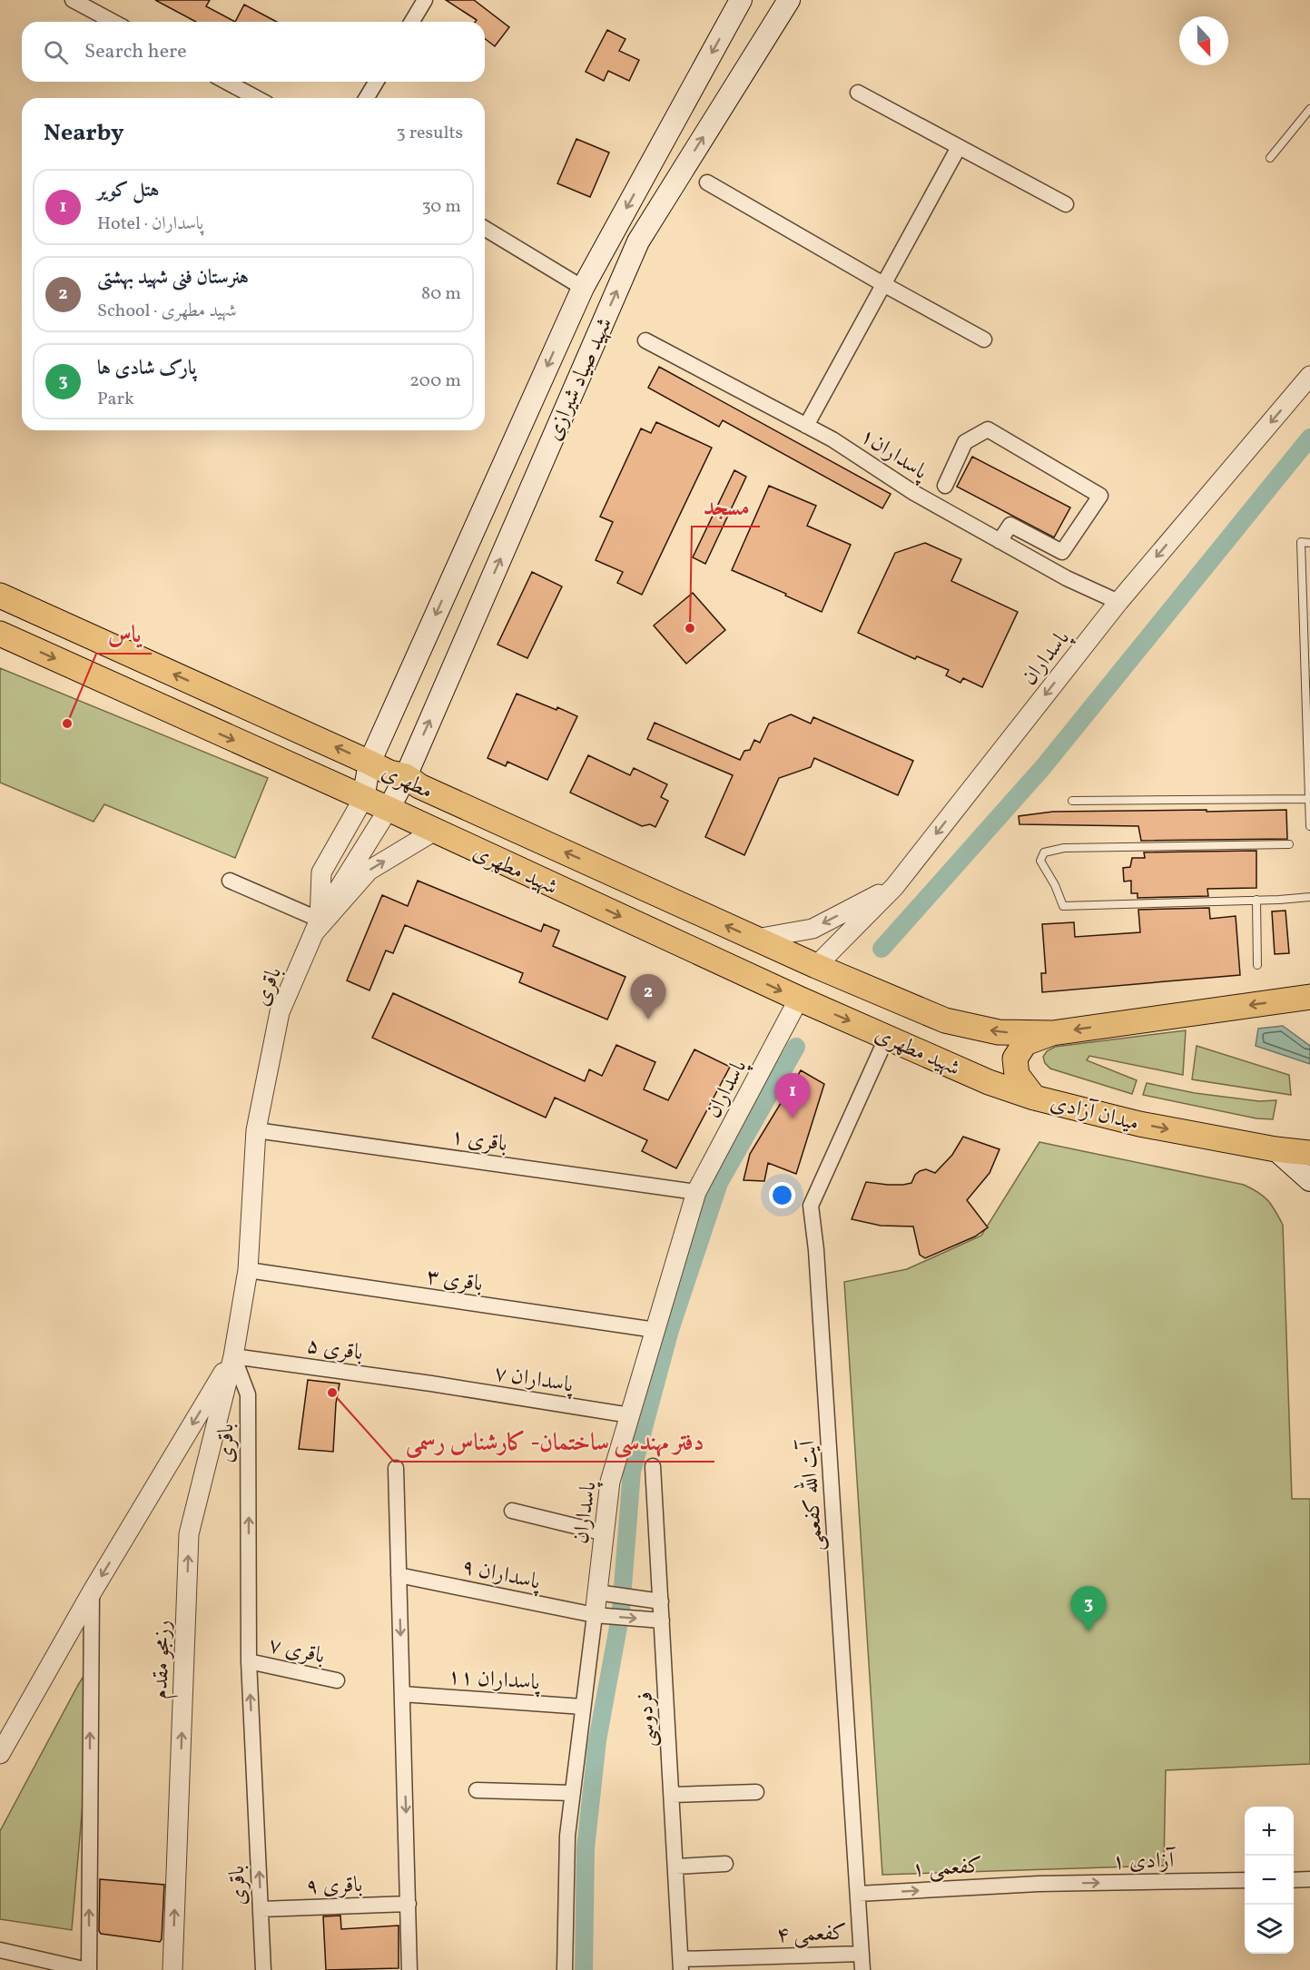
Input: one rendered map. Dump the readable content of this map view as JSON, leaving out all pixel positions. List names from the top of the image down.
{
  "streets": {
    "main road": [
      "شهید صیاد شیرازی",
      "مطهری",
      "شهید مطهری",
      "میدان آزادی"
    ],
    "street": [
      "پاسداران۱",
      "پاسداران",
      "باقری",
      "باقری ۱",
      "باقری ۳",
      "باقری ۵",
      "پاسداران ۷",
      "آیت الله کفعمی",
      "پاسداران ۹",
      "باقری ۷",
      "رزمجو مقدم",
      "پاسداران ۱۱",
      "فردوسی",
      "آزادی ۱",
      "کفعمی ۱",
      "باقری ۹",
      "کفعمی ۴"
    ]
  },
  "crossings": [
    ["شهید صیاد شیرازی", "مطهری"],
    ["شهید صیاد شیرازی", "شهید مطهری"],
    ["شهید صیاد شیرازی", "باقری"],
    ["پاسداران۱", "پاسداران"],
    ["پاسداران", "مطهری"],
    ["پاسداران", "شهید مطهری"],
    ["پاسداران", "باقری ۱"],
    ["پاسداران", "باقری ۳"],
    ["پاسداران", "پاسداران ۷"],
    ["پاسداران", "پاسداران ۹"],
    ["پاسداران", "پاسداران ۱۱"],
    ["مطهری", "شهید مطهری"],
    ["شهید مطهری", "باقری"],
    ["شهید مطهری", "میدان آزادی"],
    ["شهید مطهری", "آیت الله کفعمی"],
    ["باقری", "باقری ۱"],
    ["باقری", "باقری ۳"],
    ["باقری", "باقری ۵"],
    ["باقری", "باقری ۷"],
    ["باقری", "رزمجو مقدم"],
    ["باقری", "باقری ۹"],
    ["باقری ۵", "پاسداران ۷"],
    ["باقری ۵", "رزمجو مقدم"],
    ["آیت الله کفعمی", "کفعمی ۱"],
    ["آیت الله کفعمی", "کفعمی ۴"],
    ["پاسداران ۹", "فردوسی"],
    ["فردوسی", "کفعمی ۴"],
    ["آزادی ۱", "کفعمی ۱"]
  ],
  "one_way": [
    "پاسداران",
    "مطهری",
    "باقری",
    "آزادی ۱",
    "کفعمی ۱"
  ],
  "places": ["مسجد", "یاس", "دفتر مهندسی ساختمان- کارشناس رسمی"],
  "north": "bottom",
  "page": {
    "search": "Search here",
    "heading": ["Nearby", "3 results"],
    "list": [
      {
        "mark": "1",
        "name": "هتل کویر",
        "note": "Hotel · پاسداران",
        "value": "30 m"
      },
      {
        "mark": "2",
        "name": "هنرستان فنی شهید بهشتی",
        "note": "School · شهید مطهری",
        "value": "80 m"
      },
      {
        "mark": "3",
        "name": "پارک شادی ها",
        "note": "Park",
        "value": "200 m"
      }
    ],
    "pins": ["2", "1", "3"],
    "map_buttons": ["+", "−"]
  }
}
